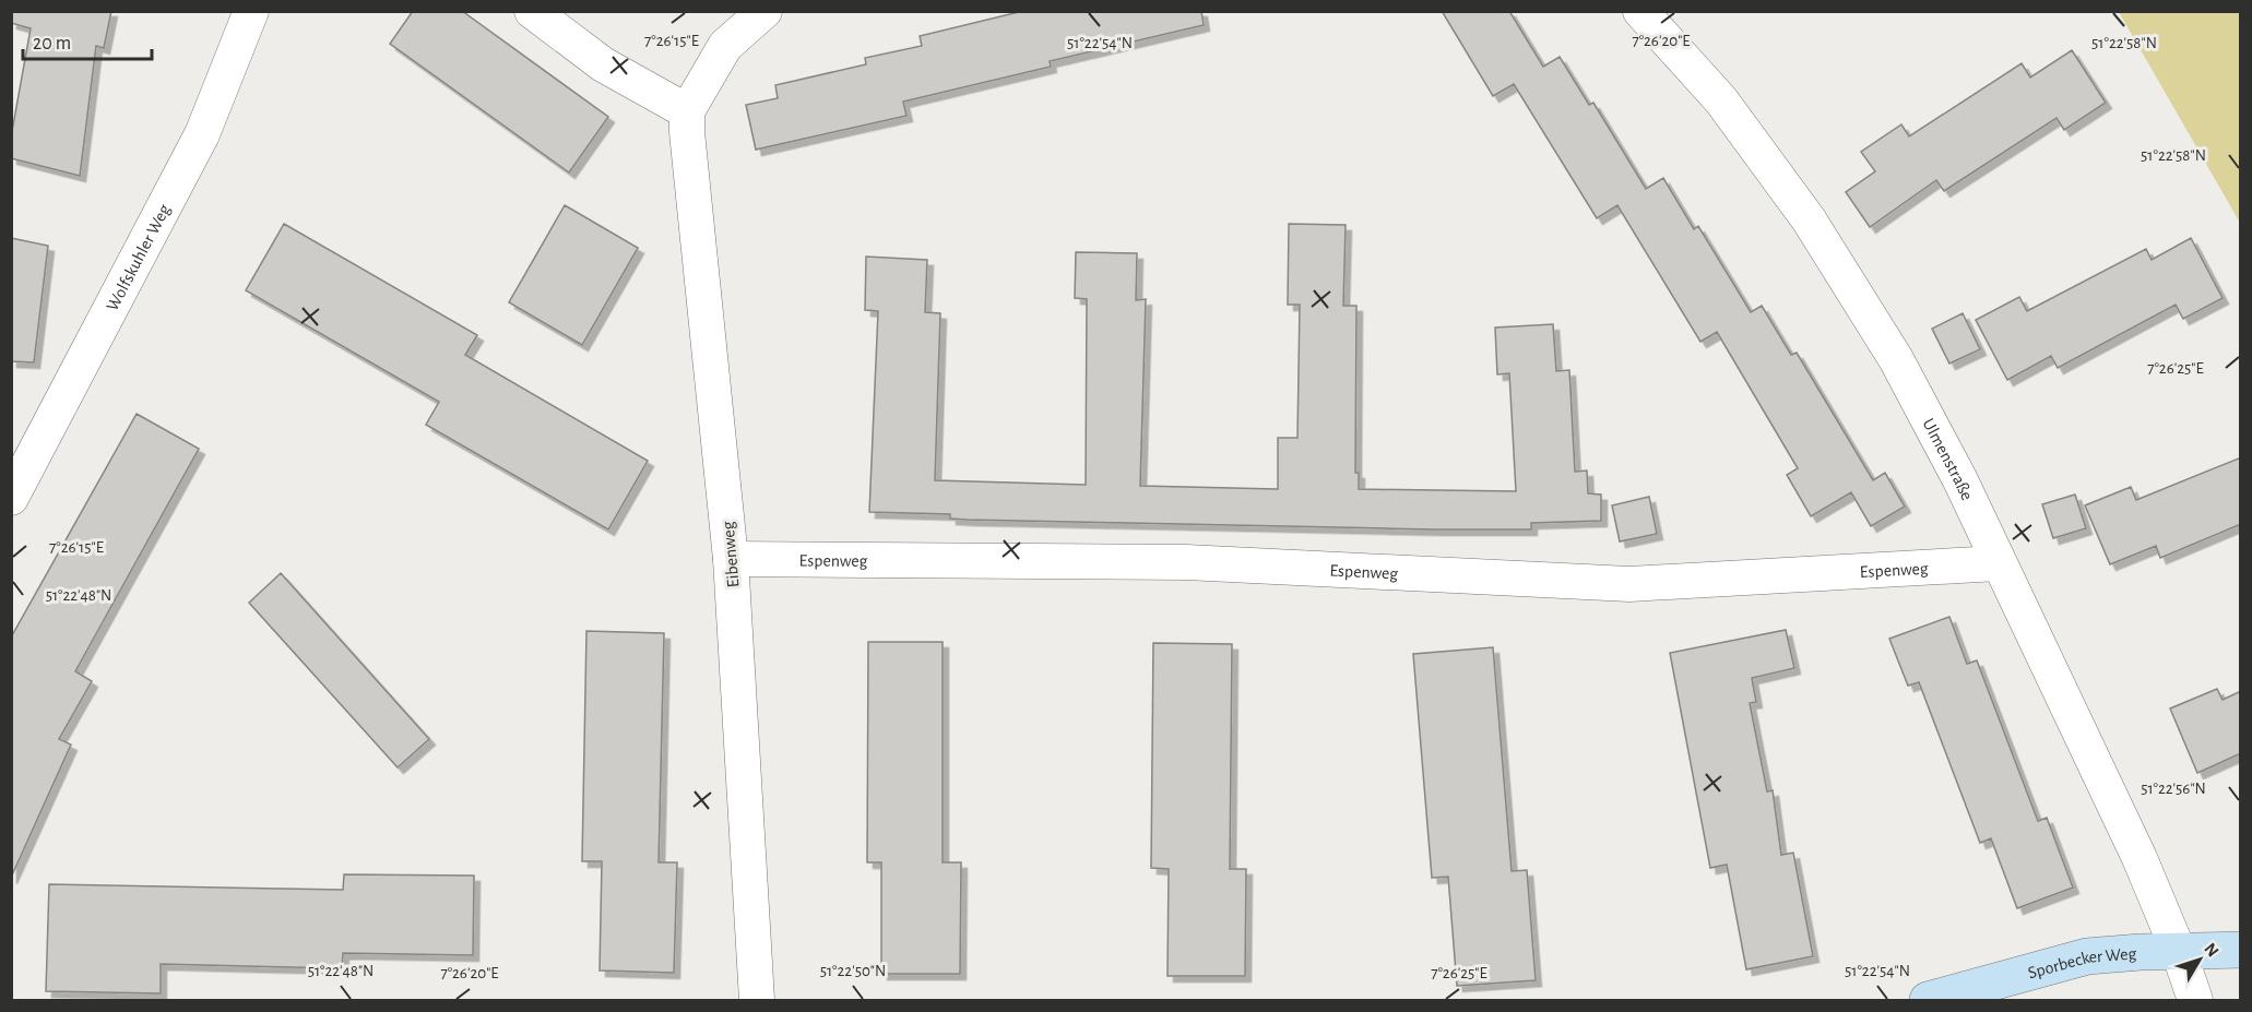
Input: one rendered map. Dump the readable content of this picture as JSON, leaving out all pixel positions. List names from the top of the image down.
{
  "streets": {
    "street": [
      "Wolfskuhler Weg",
      "Ulmenstraße",
      "Eibenweg",
      "Espenweg",
      "Sporbecker Weg"
    ]
  },
  "crossings": [
    ["Ulmenstraße", "Espenweg"],
    ["Ulmenstraße", "Sporbecker Weg"],
    ["Eibenweg", "Espenweg"]
  ],
  "scale_bar": "20 m",
  "north": "top right",
  "coordinates": [
    "7°26'15\"E",
    "7°26'20\"E",
    "51°22'54\"N",
    "51°22'58\"N",
    "7°26'25\"E",
    "51°22'48\"N",
    "51°22'56\"N",
    "51°22'50\"N"
  ]
}
